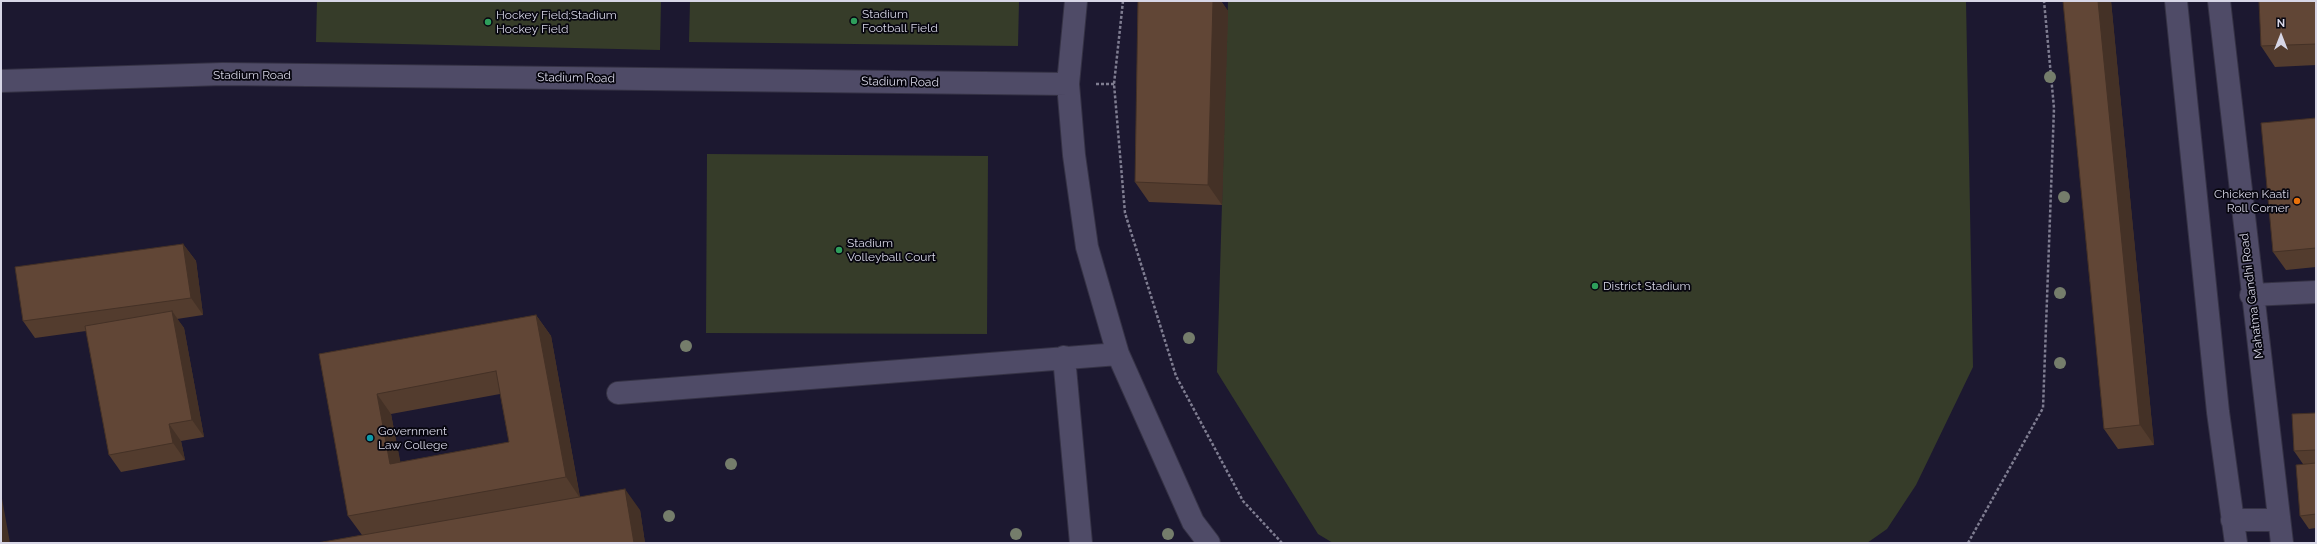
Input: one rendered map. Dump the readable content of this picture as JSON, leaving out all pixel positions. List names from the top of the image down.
{
  "streets": {
    "street": ["Stadium Road", "Mahatma Gandhi Road"]
  },
  "places": [
    "Stadium Football Field",
    "Hockey Field;Stadium Hockey Field",
    "Chicken Kaati Roll Corner",
    "Stadium Volleyball Court",
    "District Stadium",
    "Government Law College"
  ],
  "north": "top"
}
